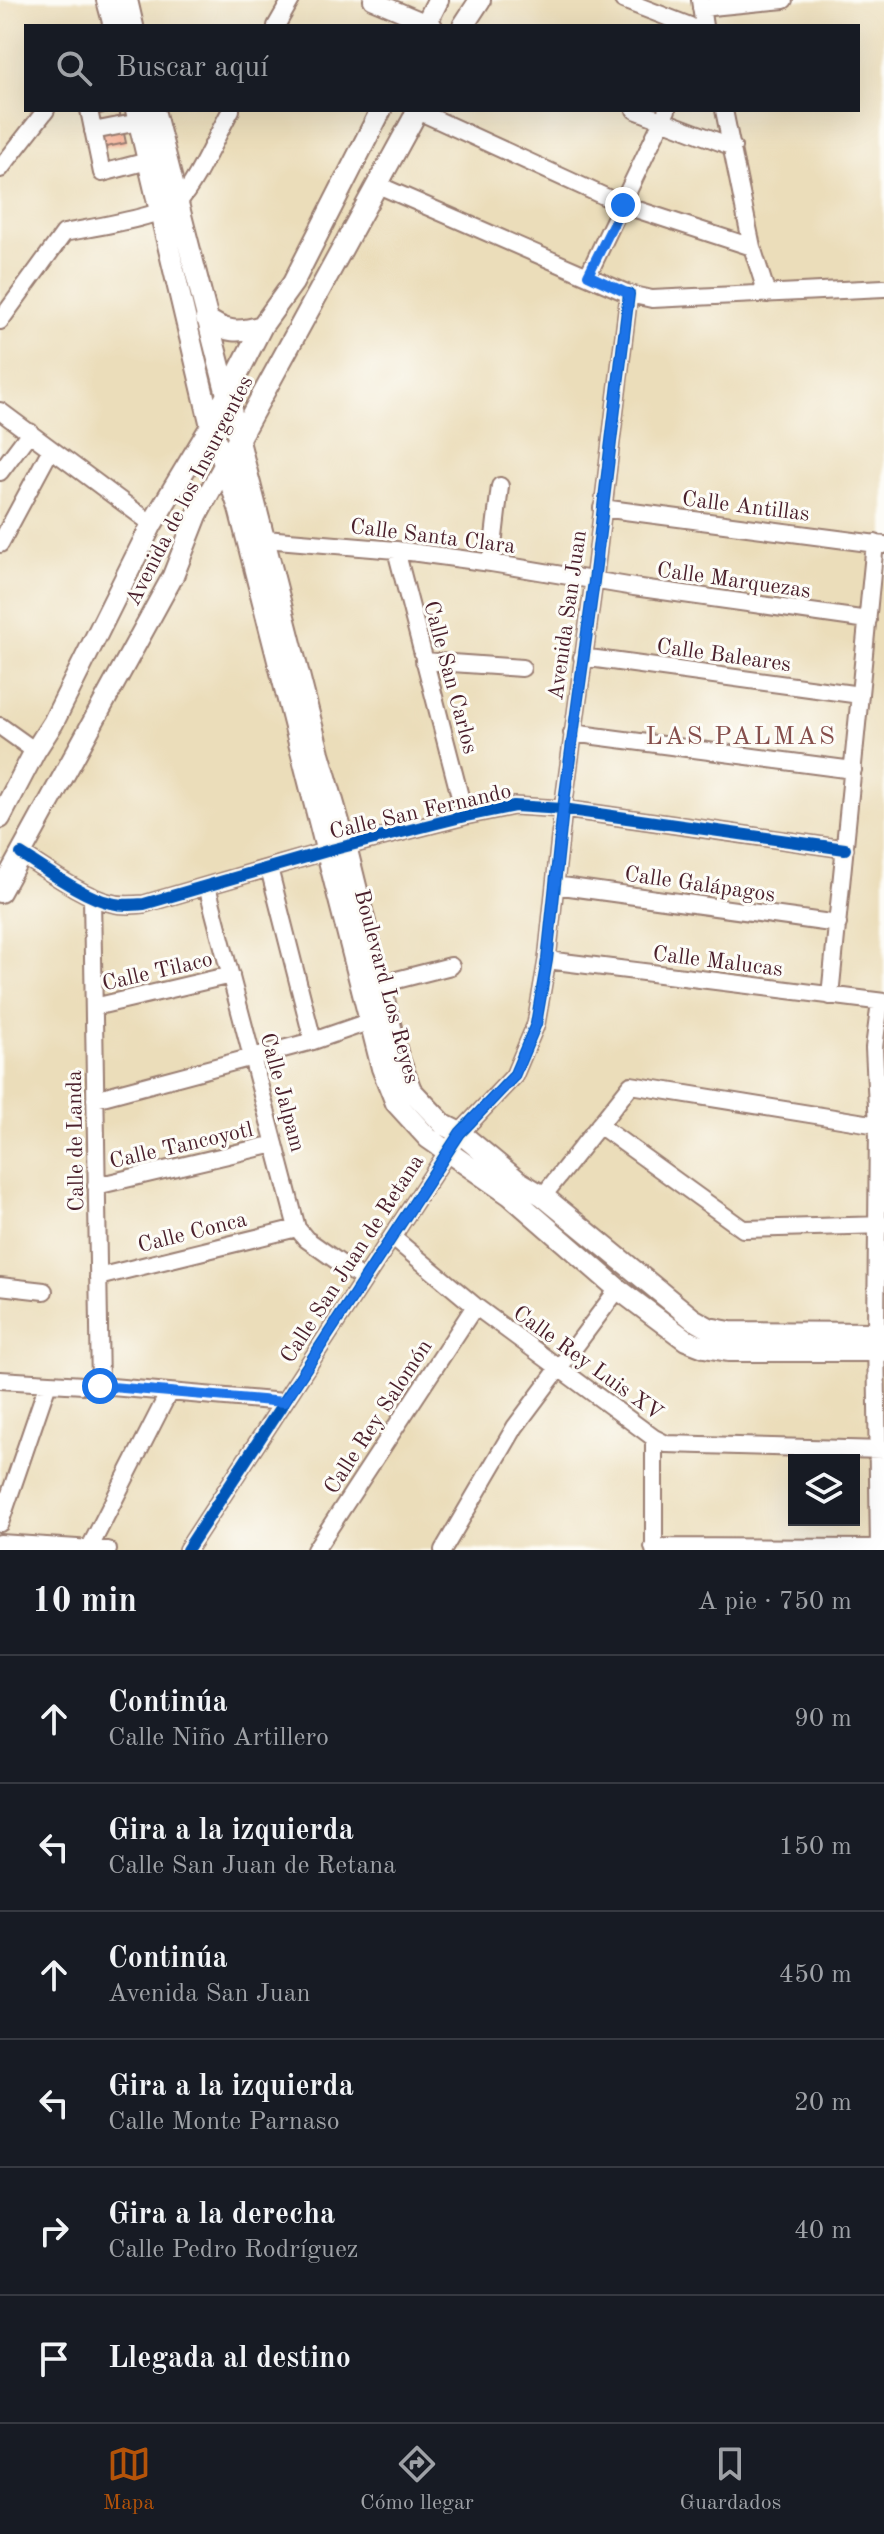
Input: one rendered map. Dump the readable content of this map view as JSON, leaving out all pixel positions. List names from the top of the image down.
{
  "streets": {
    "main road": ["Avenida de los Insurgentes", "Boulevard Los Reyes"],
    "street": [
      "Calle Antillas",
      "Calle Santa Clara",
      "Calle Marquezas",
      "Avenida San Juan",
      "Calle Baleares",
      "Calle San Carlos",
      "Calle San Fernando",
      "Calle Galápagos",
      "Calle Malucas",
      "Calle Tilaco",
      "Calle Jalpam",
      "Calle de Landa",
      "Calle Tancoyotl",
      "Calle Conca",
      "Calle San Juan de Retana",
      "Calle Rey Luis XV",
      "Calle Rey Salomón"
    ]
  },
  "crossings": [
    ["Avenida de los Insurgentes", "Calle San Fernando"],
    ["Avenida de los Insurgentes", "Boulevard Los Reyes"],
    ["Calle Antillas", "Avenida San Juan"],
    ["Calle Santa Clara", "Calle Marquezas"],
    ["Calle Santa Clara", "Avenida San Juan"],
    ["Calle Santa Clara", "Calle San Carlos"],
    ["Calle Santa Clara", "Boulevard Los Reyes"],
    ["Calle Marquezas", "Avenida San Juan"],
    ["Avenida San Juan", "Calle Baleares"],
    ["Avenida San Juan", "Calle San Fernando"],
    ["Avenida San Juan", "Calle Galápagos"],
    ["Avenida San Juan", "Calle Malucas"],
    ["Avenida San Juan", "Boulevard Los Reyes"],
    ["Avenida San Juan", "Calle San Juan de Retana"],
    ["Calle San Carlos", "Calle San Fernando"],
    ["Calle San Fernando", "Boulevard Los Reyes"],
    ["Calle San Fernando", "Calle Jalpam"],
    ["Calle San Fernando", "Calle de Landa"],
    ["Calle Tilaco", "Calle Jalpam"],
    ["Calle Tilaco", "Calle de Landa"],
    ["Boulevard Los Reyes", "Calle San Juan de Retana"],
    ["Calle Jalpam", "Calle Tancoyotl"],
    ["Calle Jalpam", "Calle Conca"],
    ["Calle de Landa", "Calle Tancoyotl"],
    ["Calle de Landa", "Calle Conca"],
    ["Calle San Juan de Retana", "Calle Rey Luis XV"],
    ["Calle Rey Luis XV", "Calle Rey Salomón"]
  ],
  "districts": ["LAS PALMAS"],
  "page": {
    "search": "Buscar aquí",
    "heading": ["10 min", "A pie · 750 m"],
    "list": [
      ["Continúa", "Calle Niño Artillero", "90 m"],
      ["Gira a la izquierda", "Calle San Juan de Retana", "150 m"],
      ["Continúa", "Avenida San Juan", "450 m"],
      ["Gira a la izquierda", "Calle Monte Parnaso", "20 m"],
      ["Gira a la derecha", "Calle Pedro Rodríguez", "40 m"],
      "Llegada al destino"
    ],
    "nav": ["Mapa", "Cómo llegar", "Guardados"]
  }
}
